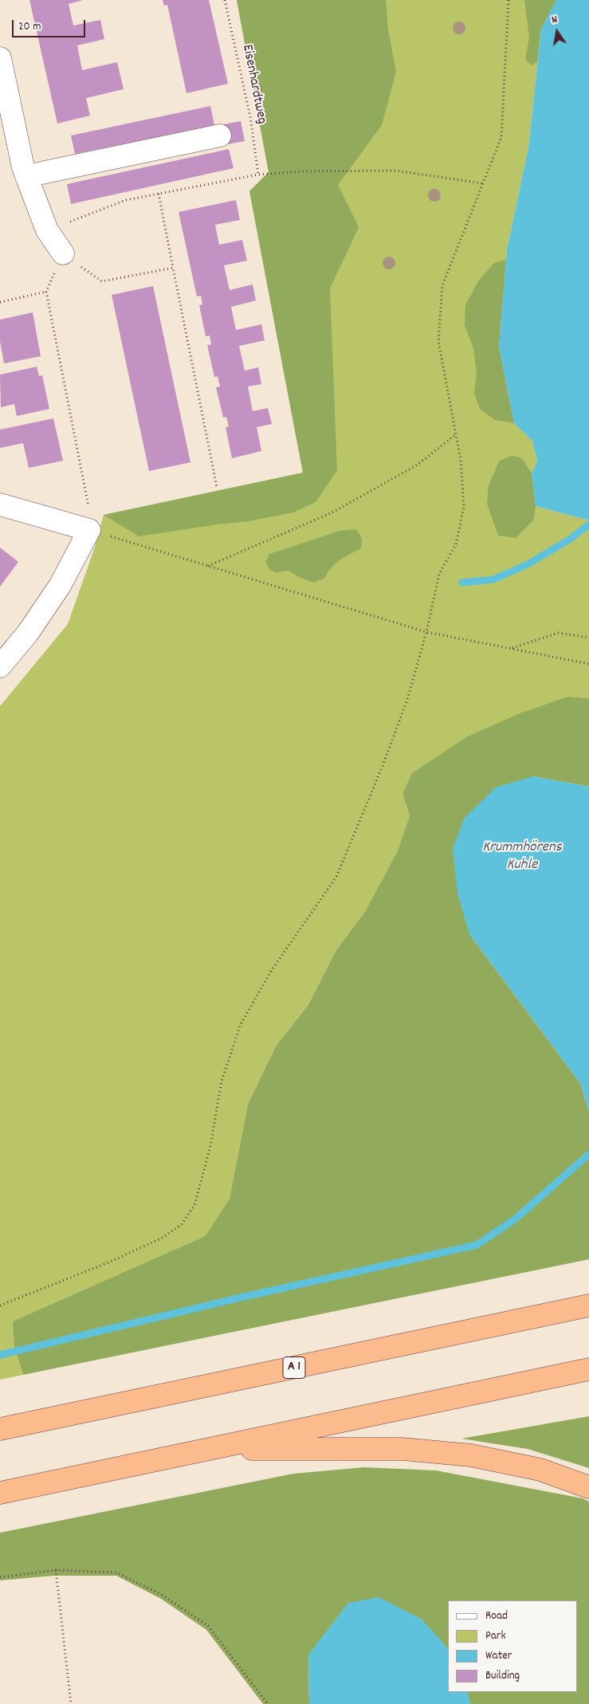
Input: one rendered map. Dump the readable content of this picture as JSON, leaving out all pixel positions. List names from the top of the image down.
{
  "streets": {
    "highway": ["A 1"],
    "path": ["Eisenhardtweg"]
  },
  "water": ["Krummhörens Kuhle"],
  "legend": [
    "Road",
    "Park",
    "Water",
    "Building"
  ],
  "scale_bar": "20 m",
  "north": "top"
}
